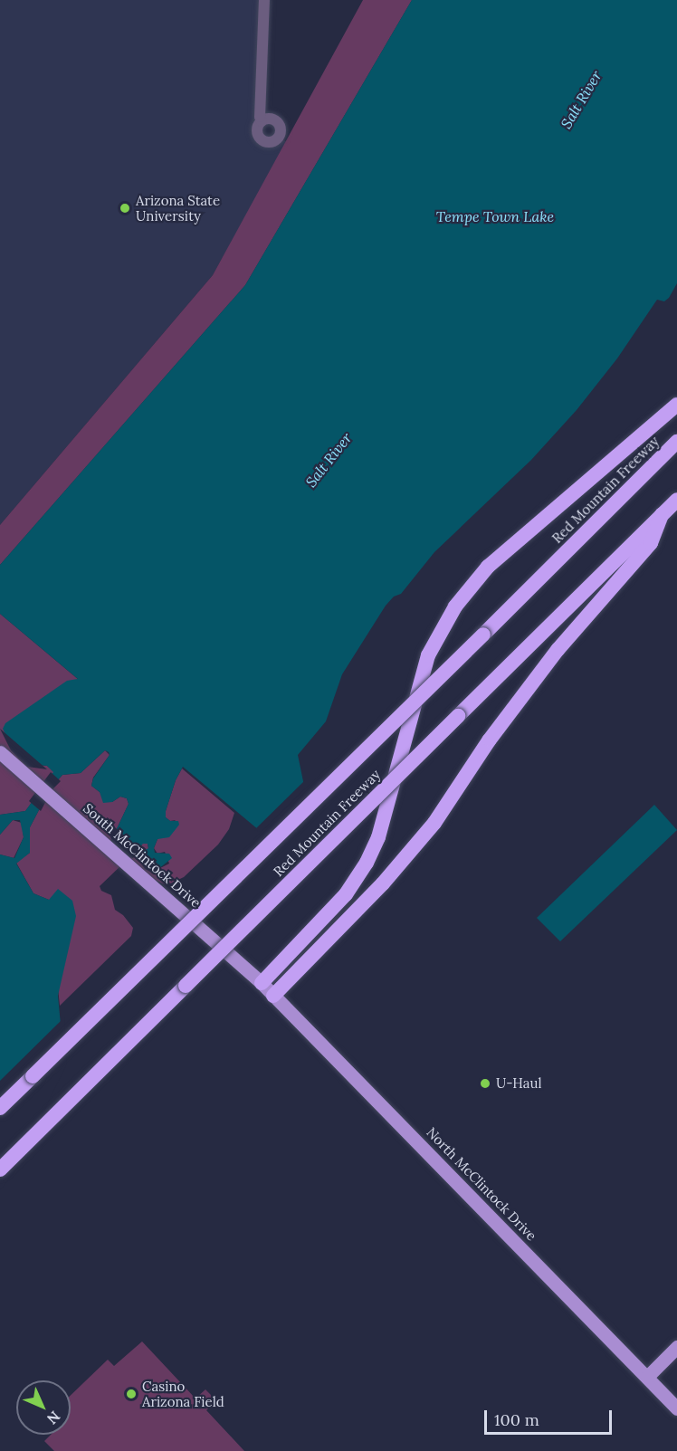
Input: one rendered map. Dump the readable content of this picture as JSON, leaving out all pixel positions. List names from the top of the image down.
{
  "streets": {
    "highway": ["Red Mountain Freeway"],
    "main road": ["South McClintock Drive", "North McClintock Drive"]
  },
  "crossings": [
    ["South McClintock Drive", "North McClintock Drive"]
  ],
  "water": ["Salt River", "Tempe Town Lake"],
  "places": ["Arizona State University", "U-Haul", "Casino Arizona Field"],
  "scale_bar": "100 m",
  "north": "bottom right"
}
